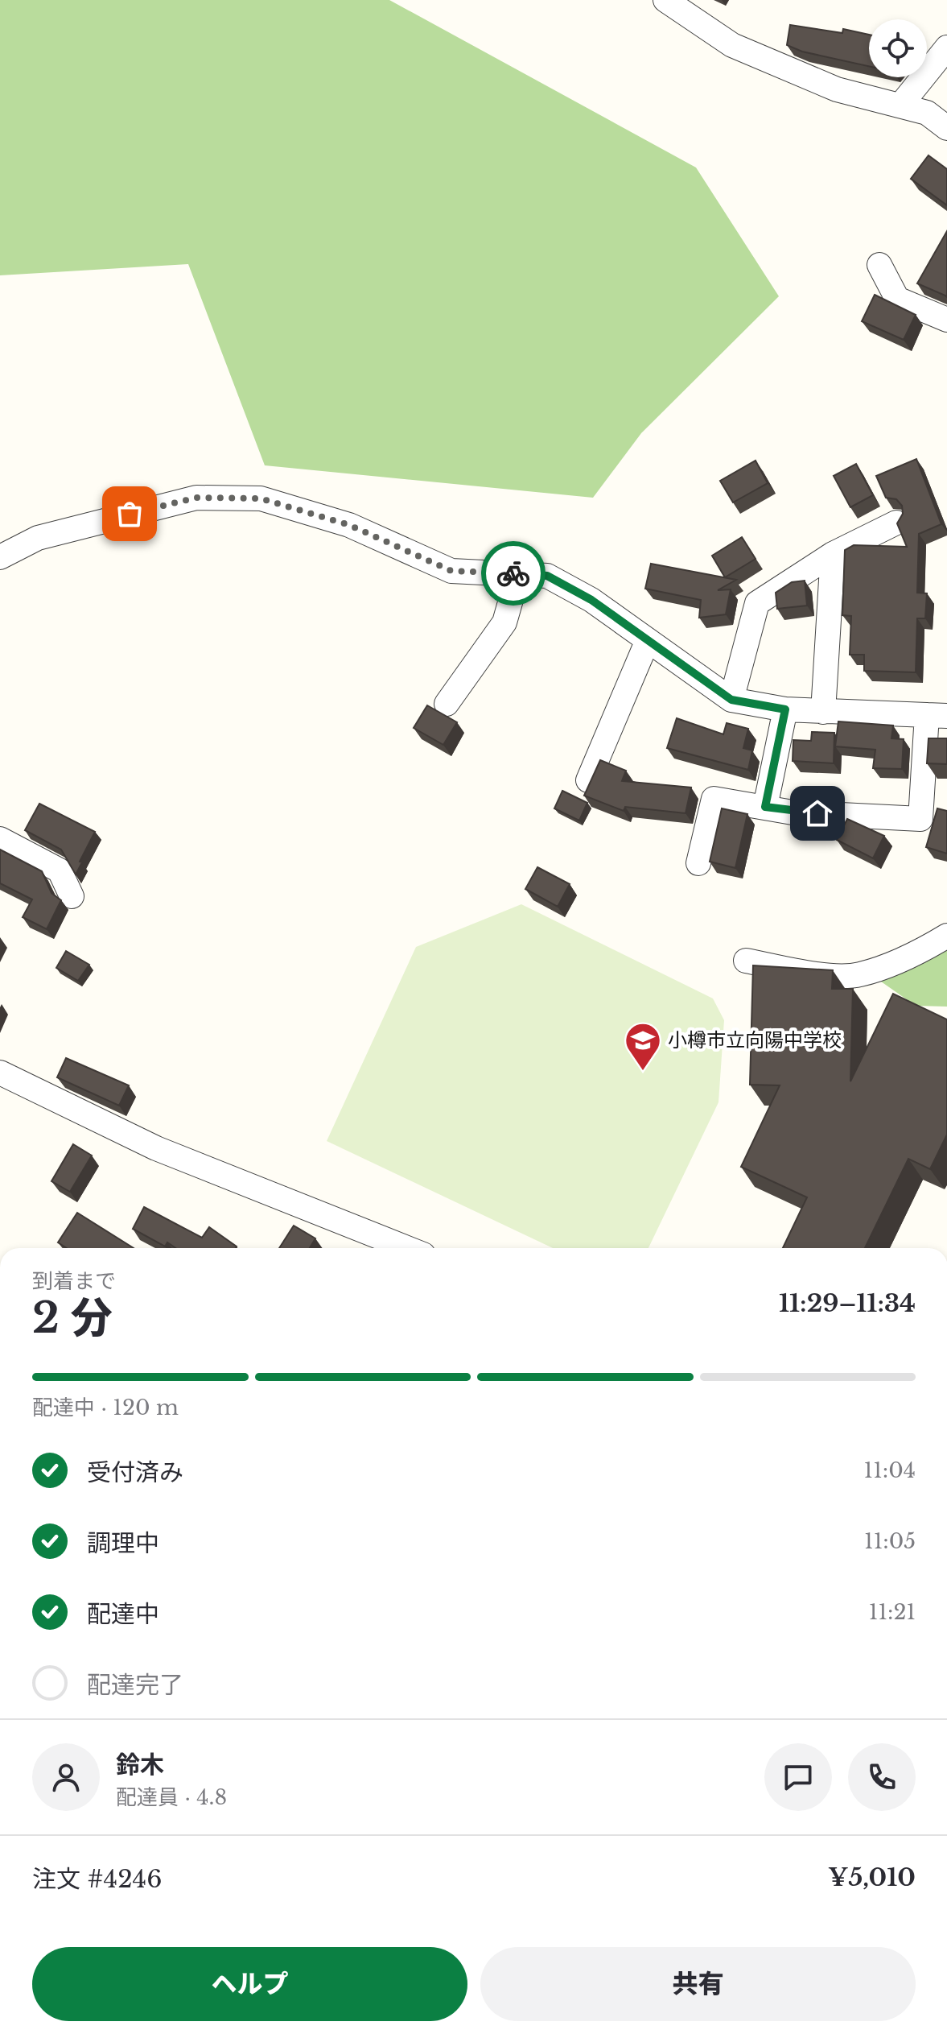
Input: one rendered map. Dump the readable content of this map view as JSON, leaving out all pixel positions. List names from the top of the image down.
{
  "places": {
    "school or university": ["小樽市立向陽中学校"]
  },
  "page": {
    "heading": ["2 分", "到着まで", "11:29–11:34"],
    "panel": [
      "鈴木",
      "配達員 · 4.8",
      "注文 #4246",
      "¥5,010"
    ],
    "bar": "配達中 · 120 m",
    "list": [
      ["受付済み", "11:04"],
      ["調理中", "11:05"],
      ["配達中", "11:21"],
      "配達完了"
    ],
    "buttons": ["ヘルプ", "共有"]
  }
}
